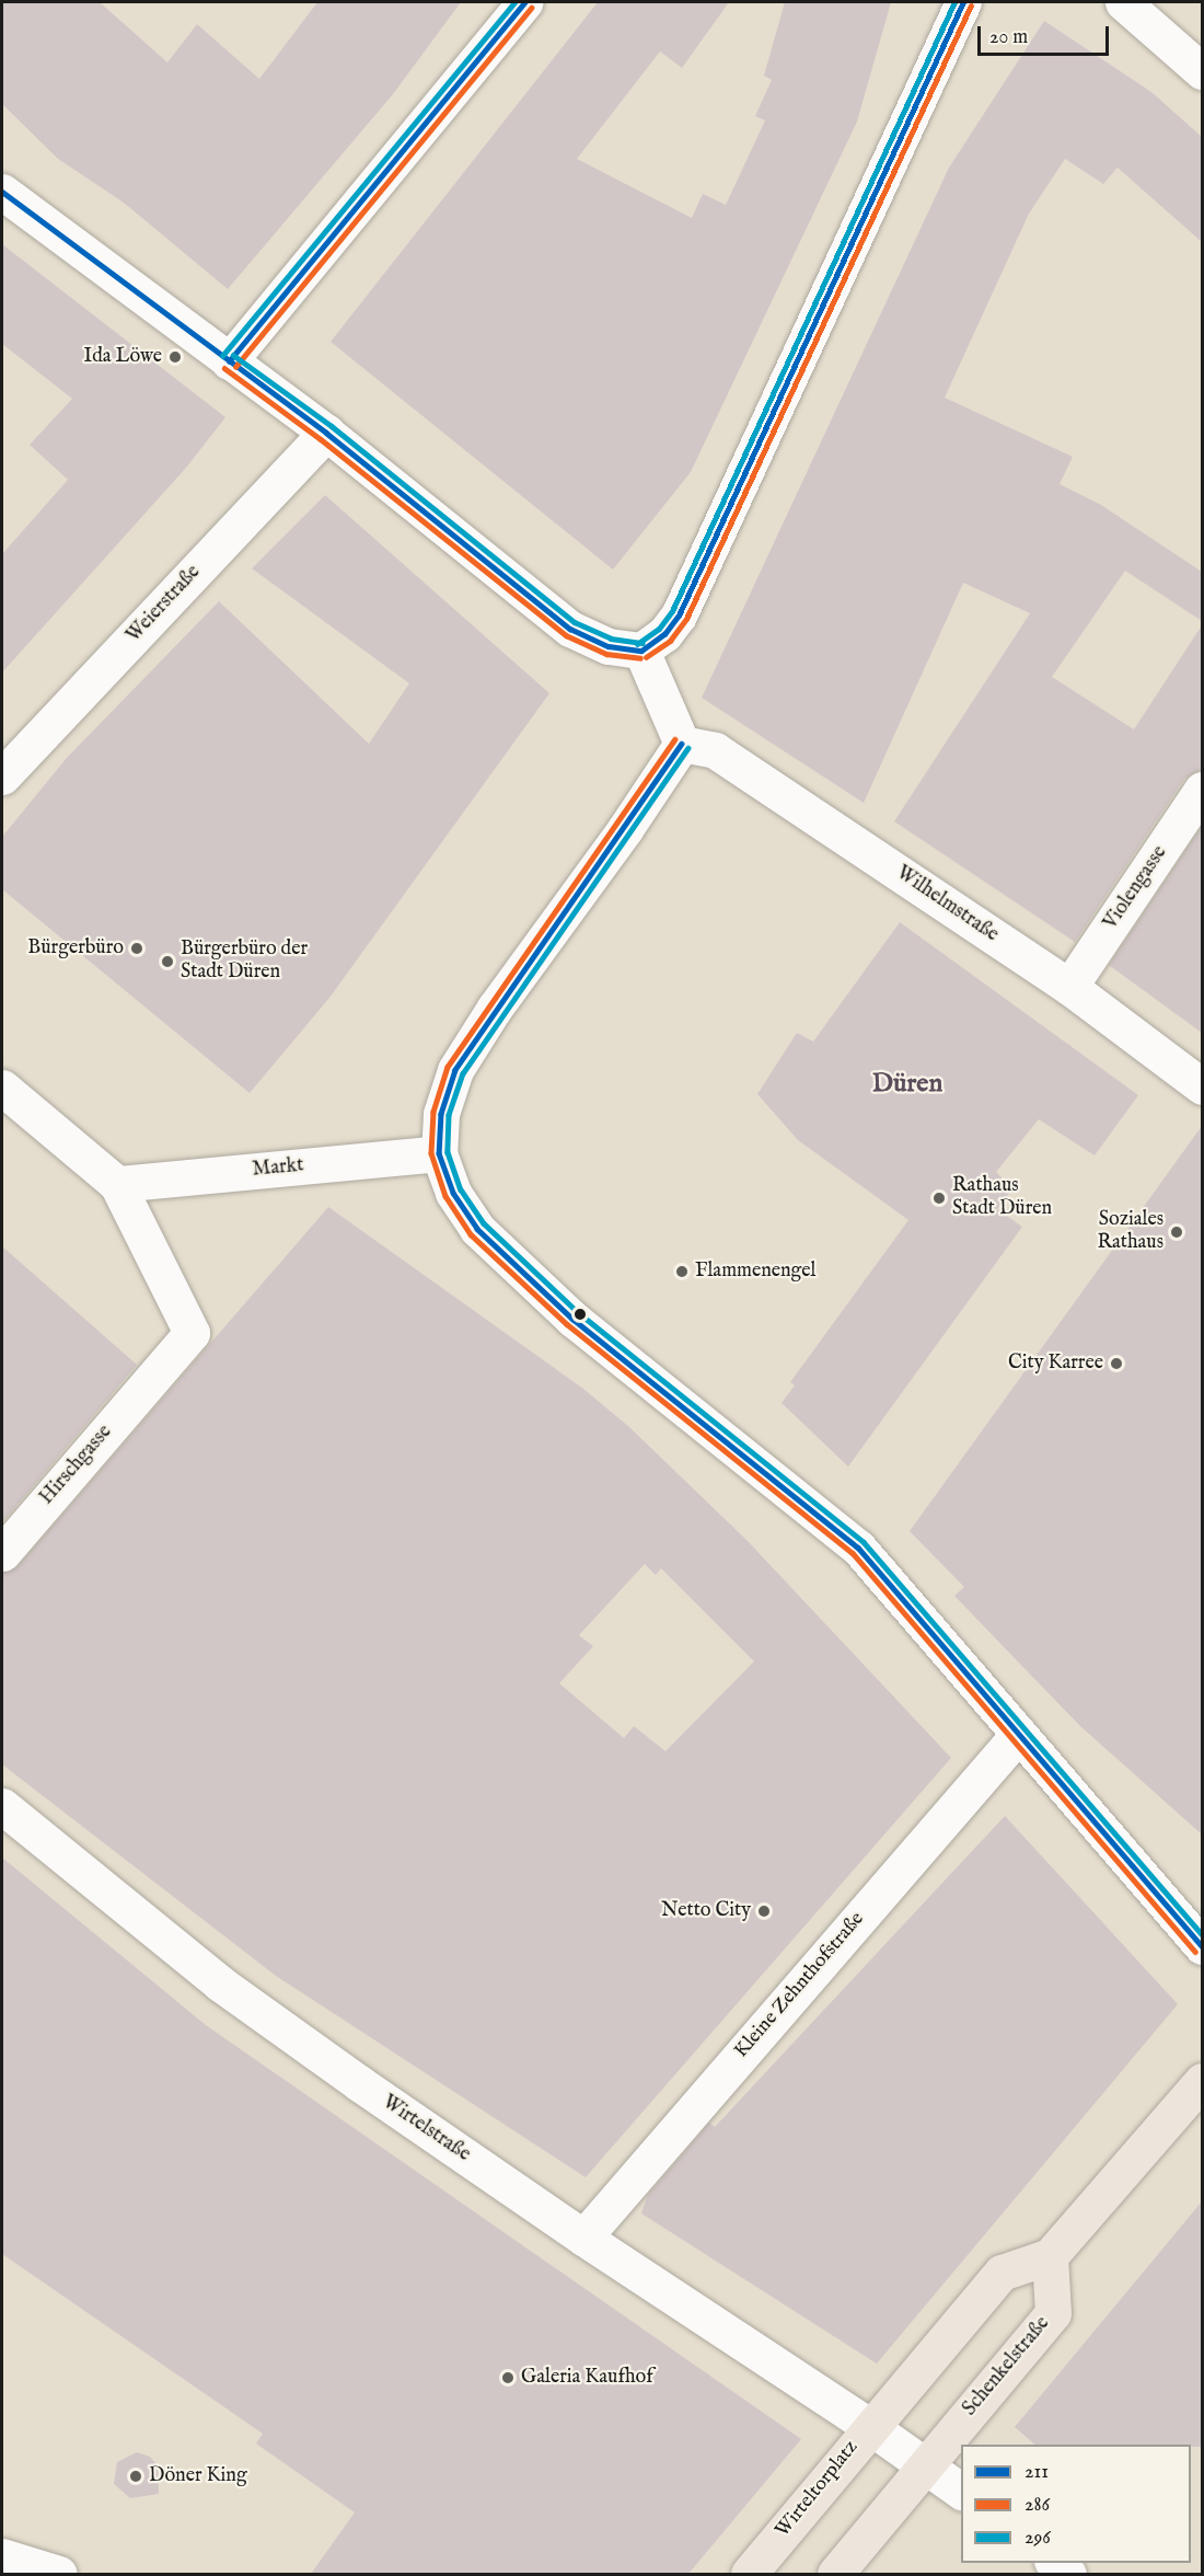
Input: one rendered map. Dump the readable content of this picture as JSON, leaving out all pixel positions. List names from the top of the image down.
{
  "streets": {
    "main road": ["Schenkelstraße", "Wirteltorplatz"],
    "street": [
      "Weierstraße",
      "Violengasse",
      "Wilhelmstraße",
      "Markt",
      "Hirschgasse",
      "Kleine Zehnthofstraße",
      "Wirtelstraße"
    ]
  },
  "crossings": [
    ["Violengasse", "Wilhelmstraße"],
    ["Markt", "Hirschgasse"],
    ["Kleine Zehnthofstraße", "Wirtelstraße"],
    ["Wirtelstraße", "Wirteltorplatz"],
    ["Schenkelstraße", "Wirteltorplatz"]
  ],
  "districts": ["Düren"],
  "places": [
    "Ida Löwe",
    "Bürgerbüro",
    "Bürgerbüro der Stadt Düren",
    "Rathaus Stadt Düren",
    "Soziales Rathaus",
    "Flammenengel",
    "City Karree",
    "Netto City",
    "Galeria Kaufhof",
    "Döner King"
  ],
  "lines": ["transit line 211", "transit line 296", "transit line 286"],
  "legend": ["211", "286", "296"],
  "scale_bar": "20 m"
}
